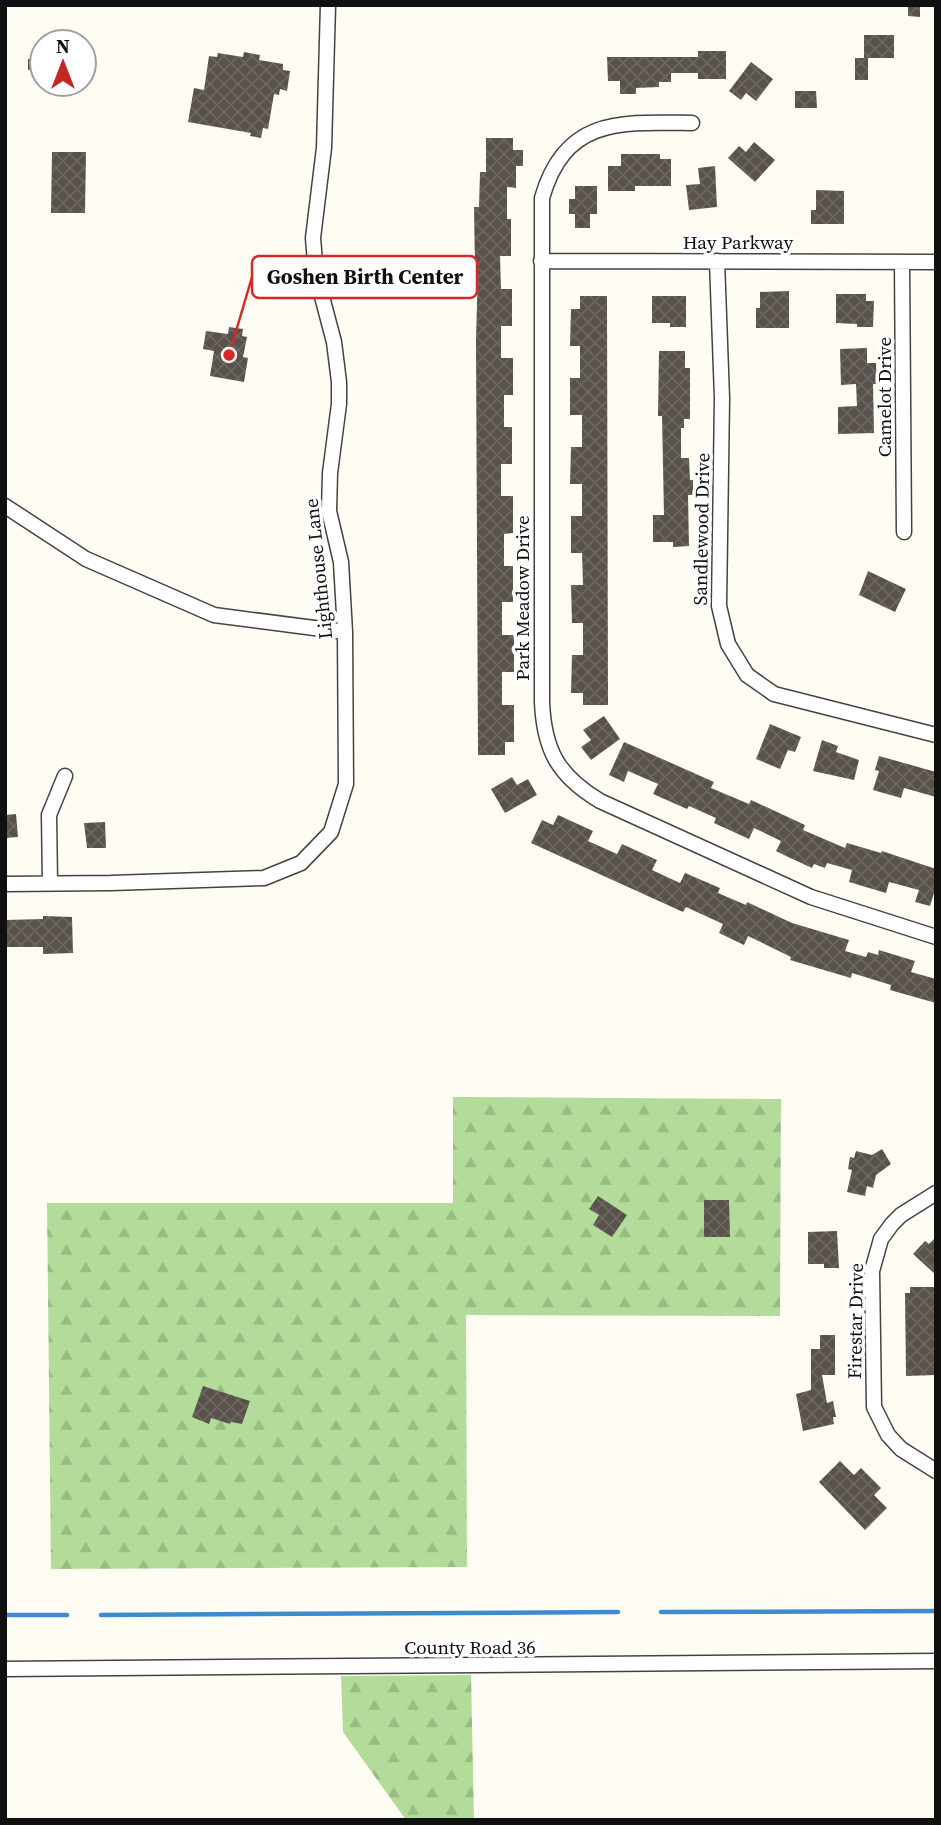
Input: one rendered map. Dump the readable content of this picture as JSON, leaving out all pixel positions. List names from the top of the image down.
{
  "streets": {
    "street": [
      "Hay Parkway",
      "Camelot Drive",
      "Sandlewood Drive",
      "Lighthouse Lane",
      "Park Meadow Drive",
      "Firestar Drive",
      "County Road 36"
    ]
  },
  "crossings": [
    ["Hay Parkway", "Camelot Drive"],
    ["Hay Parkway", "Sandlewood Drive"],
    ["Hay Parkway", "Park Meadow Drive"]
  ],
  "places": ["Goshen Birth Center"],
  "north": "top"
}
